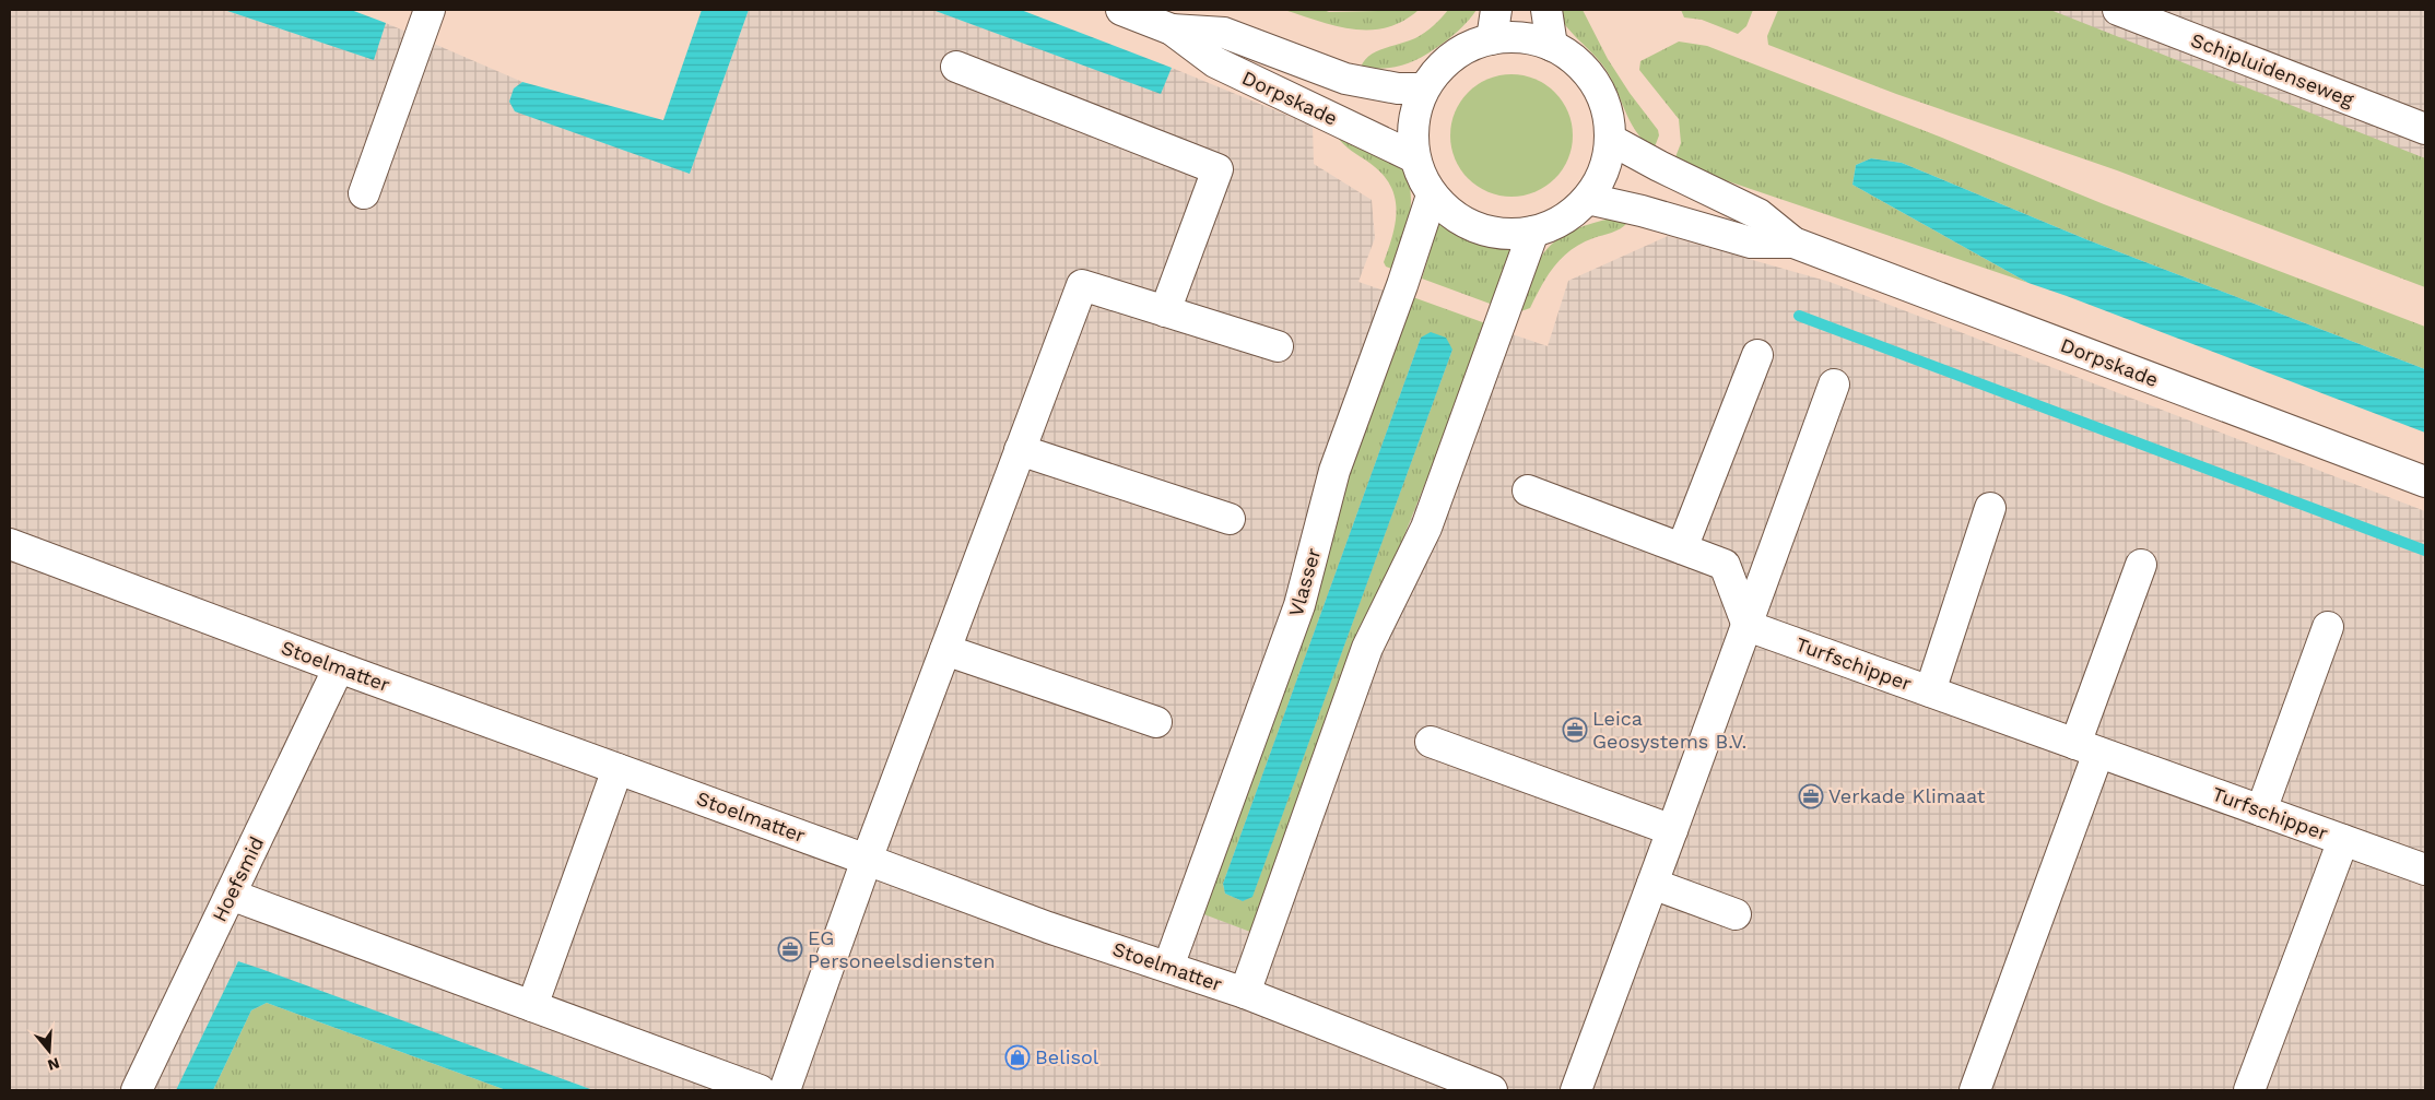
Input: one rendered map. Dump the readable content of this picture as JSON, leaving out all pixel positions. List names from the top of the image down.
{
  "streets": {
    "street": [
      "Schipluidenseweg",
      "Dorpskade",
      "Vlasser",
      "Turfschipper",
      "Stoelmatter",
      "Hoefsmid"
    ]
  },
  "crossings": [
    ["Vlasser", "Stoelmatter"],
    ["Stoelmatter", "Hoefsmid"]
  ],
  "places": {
    "office": ["Leica Geosystems B.V.", "Verkade Klimaat", "EG Personeelsdiensten"],
    "shop": ["Belisol"]
  },
  "north": "bottom"
}
